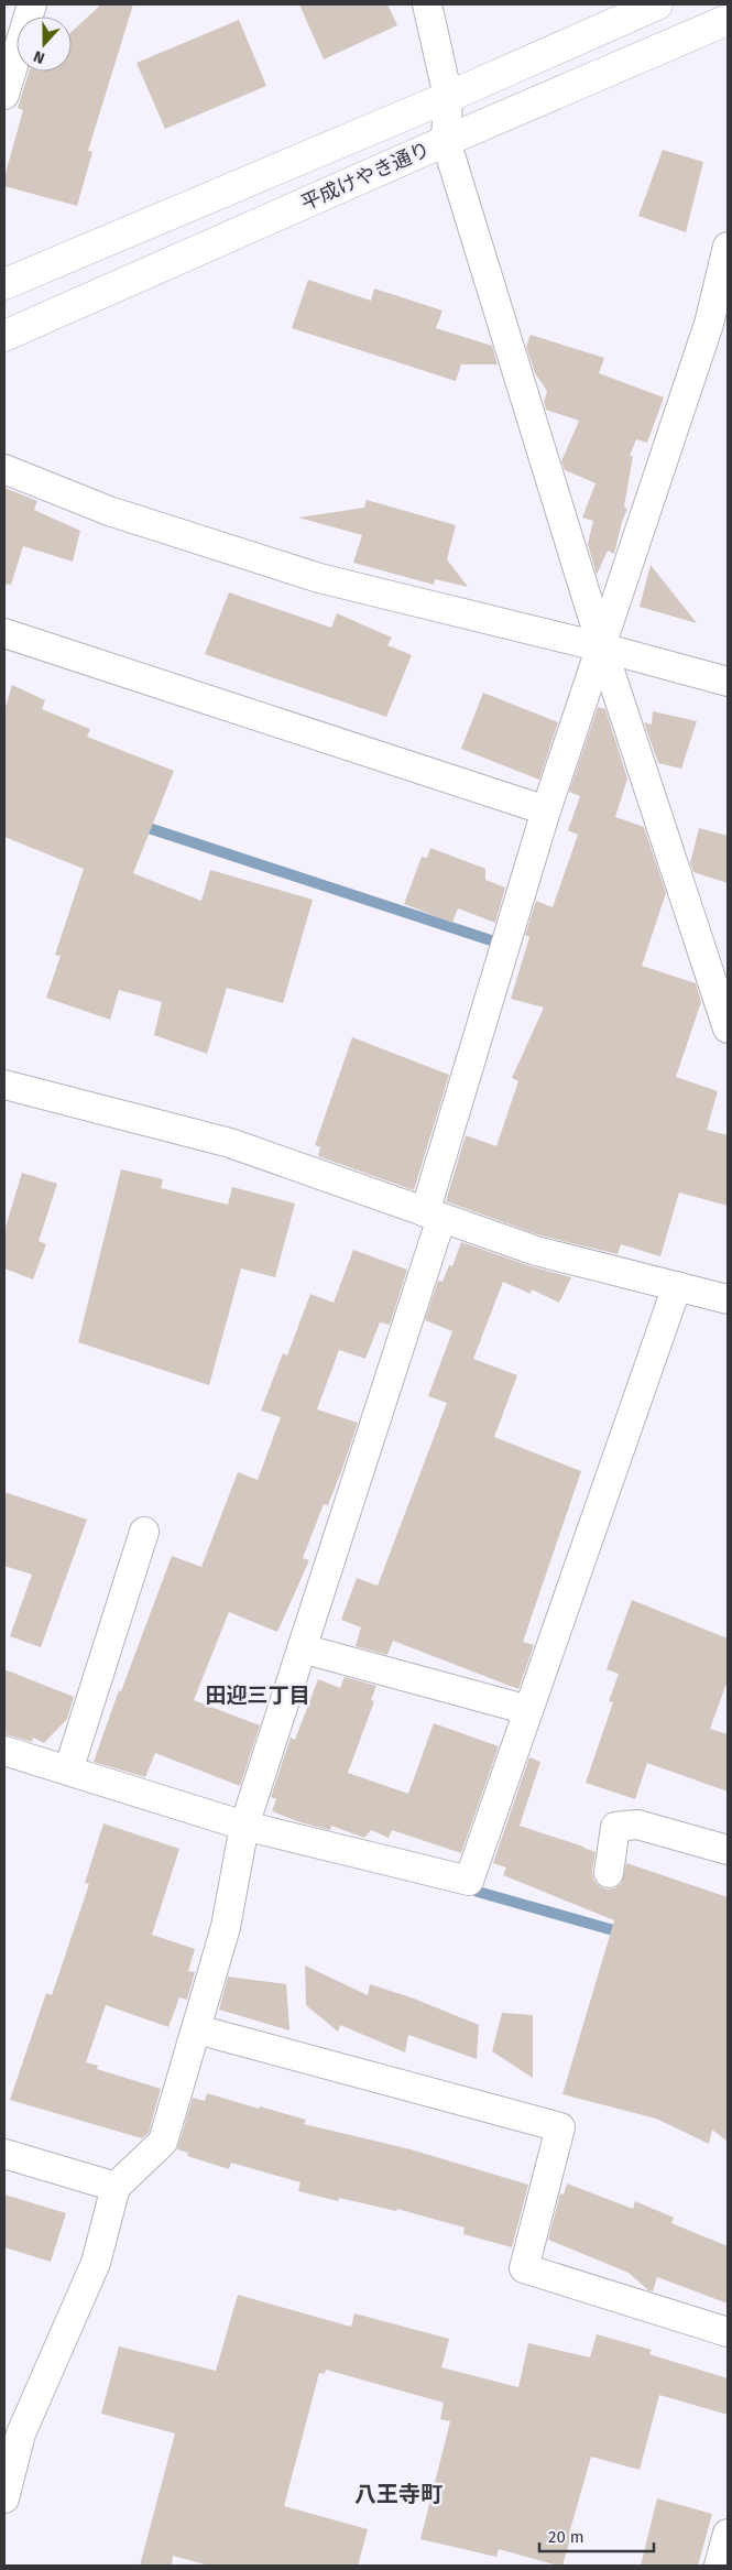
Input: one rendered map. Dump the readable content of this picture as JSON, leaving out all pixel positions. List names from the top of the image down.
{
  "streets": {
    "street": ["平成けやき通り"]
  },
  "districts": ["田迎三丁目", "八王寺町"],
  "scale_bar": "20 m",
  "north": "bottom"
}
